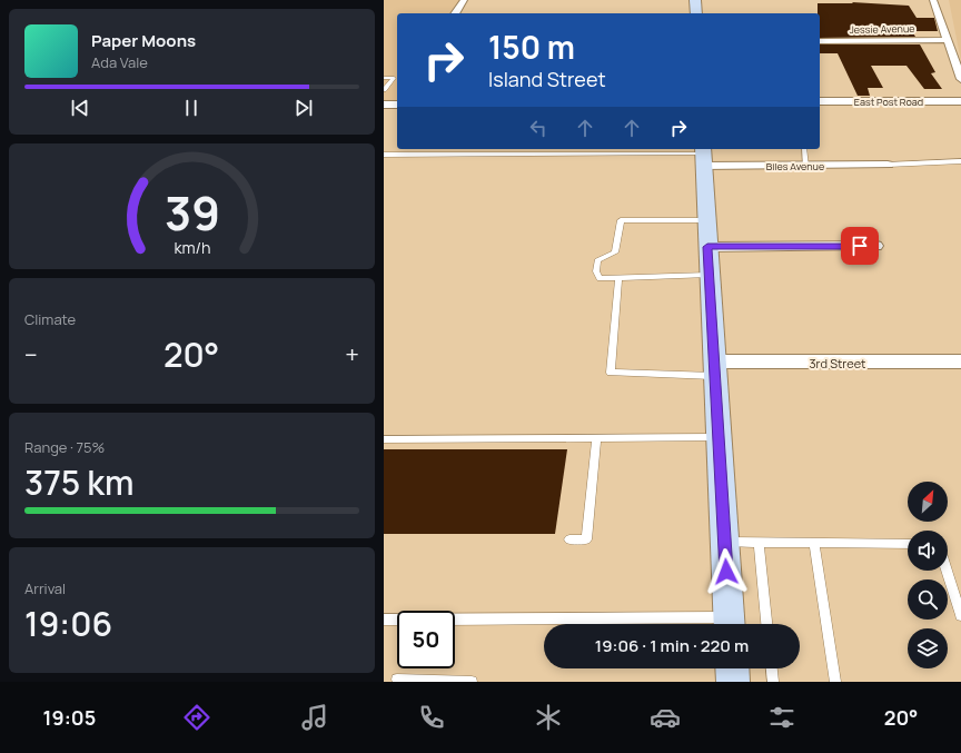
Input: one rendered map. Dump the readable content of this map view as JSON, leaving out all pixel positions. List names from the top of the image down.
{
  "streets": {
    "street": [
      "Jessie Avenue",
      "East Post Road",
      "Biles Avenue",
      "3rd Street"
    ]
  },
  "north": "top right",
  "page": {
    "turn": ["150 m", "Island Street"],
    "song": ["Paper Moons", "Ada Vale"],
    "tile": [
      "Climate",
      ["Range · 75%", "375 km"],
      ["Arrival", "19:06"]
    ],
    "heat": ["−", "20°", "+"],
    "limit": "50",
    "trip": "19:06 · 1 min · 220 m",
    "tabs": ["19:05", "20°"],
    "gauge": ["39", "km/h"]
  }
}
